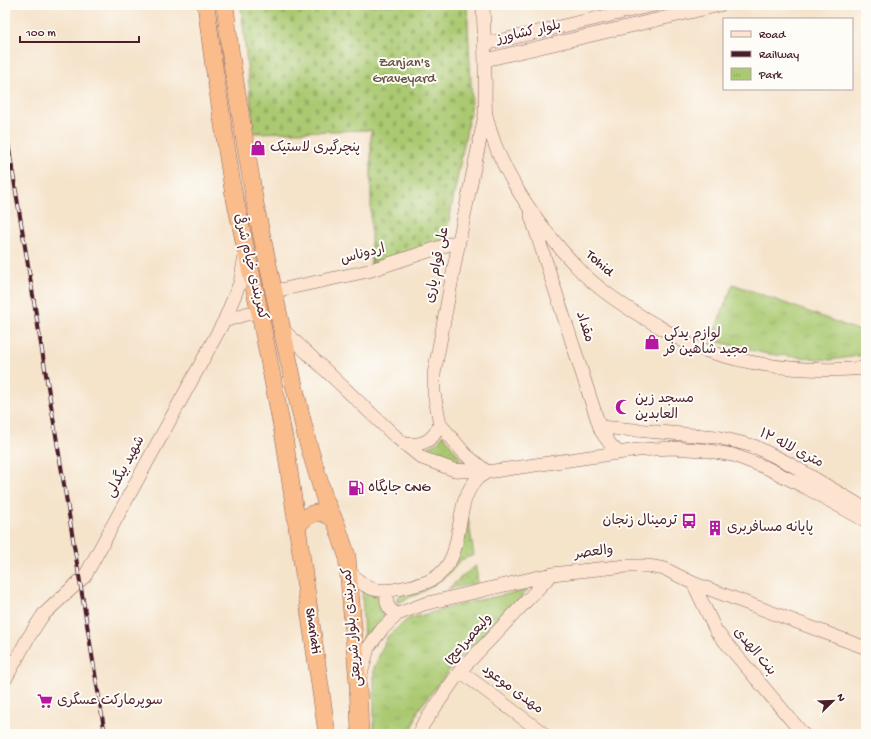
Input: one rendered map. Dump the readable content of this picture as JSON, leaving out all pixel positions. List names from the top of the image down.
{
  "streets": {
    "highway": ["کمربندی خیام شرقی", "کمربندی بلوار شریعتی", "Shariati"],
    "main road": [
      "بلوار کشاورز",
      "اردوناس",
      "Tohid",
      "علی قوام یاری",
      "مقداد",
      "۱۲ متری لاله",
      "شهید بیگدلی",
      "والعصر",
      "ولیعصر(عج)",
      "بنت الهدی",
      "مهدی موعود"
    ]
  },
  "crossings": [
    ["بلوار کشاورز", "Tohid"],
    ["اردوناس", "علی قوام یاری"],
    ["اردوناس", "کمربندی خیام شرقی"],
    ["Tohid", "علی قوام یاری"],
    ["Tohid", "مقداد"],
    ["کمربندی خیام شرقی", "شهید بیگدلی"],
    ["کمربندی خیام شرقی", "کمربندی بلوار شریعتی"],
    ["کمربندی خیام شرقی", "Shariati"],
    ["مقداد", "۱۲ متری لاله"],
    ["والعصر", "کمربندی بلوار شریعتی"],
    ["والعصر", "ولیعصر(عج)"],
    ["والعصر", "بنت الهدی"],
    ["ولیعصر(عج)", "مهدی موعود"]
  ],
  "parks": ["Zanjan's Graveyard"],
  "places": {
    "shop": ["پنچرگیری لاستیک", "لوازم یدکی مجید شاهین فر"],
    "mosque": ["مسجد زین العابدین"],
    "fuel station": ["جایگاه CNG"],
    "bus stop": ["ترمینال زنجان"],
    "building": ["پایانه مسافربری"],
    "supermarket": ["سوپرمارکت عسگری"]
  },
  "legend": ["Road", "Railway", "Park"],
  "scale_bar": "100 m",
  "north": "top right"
}
